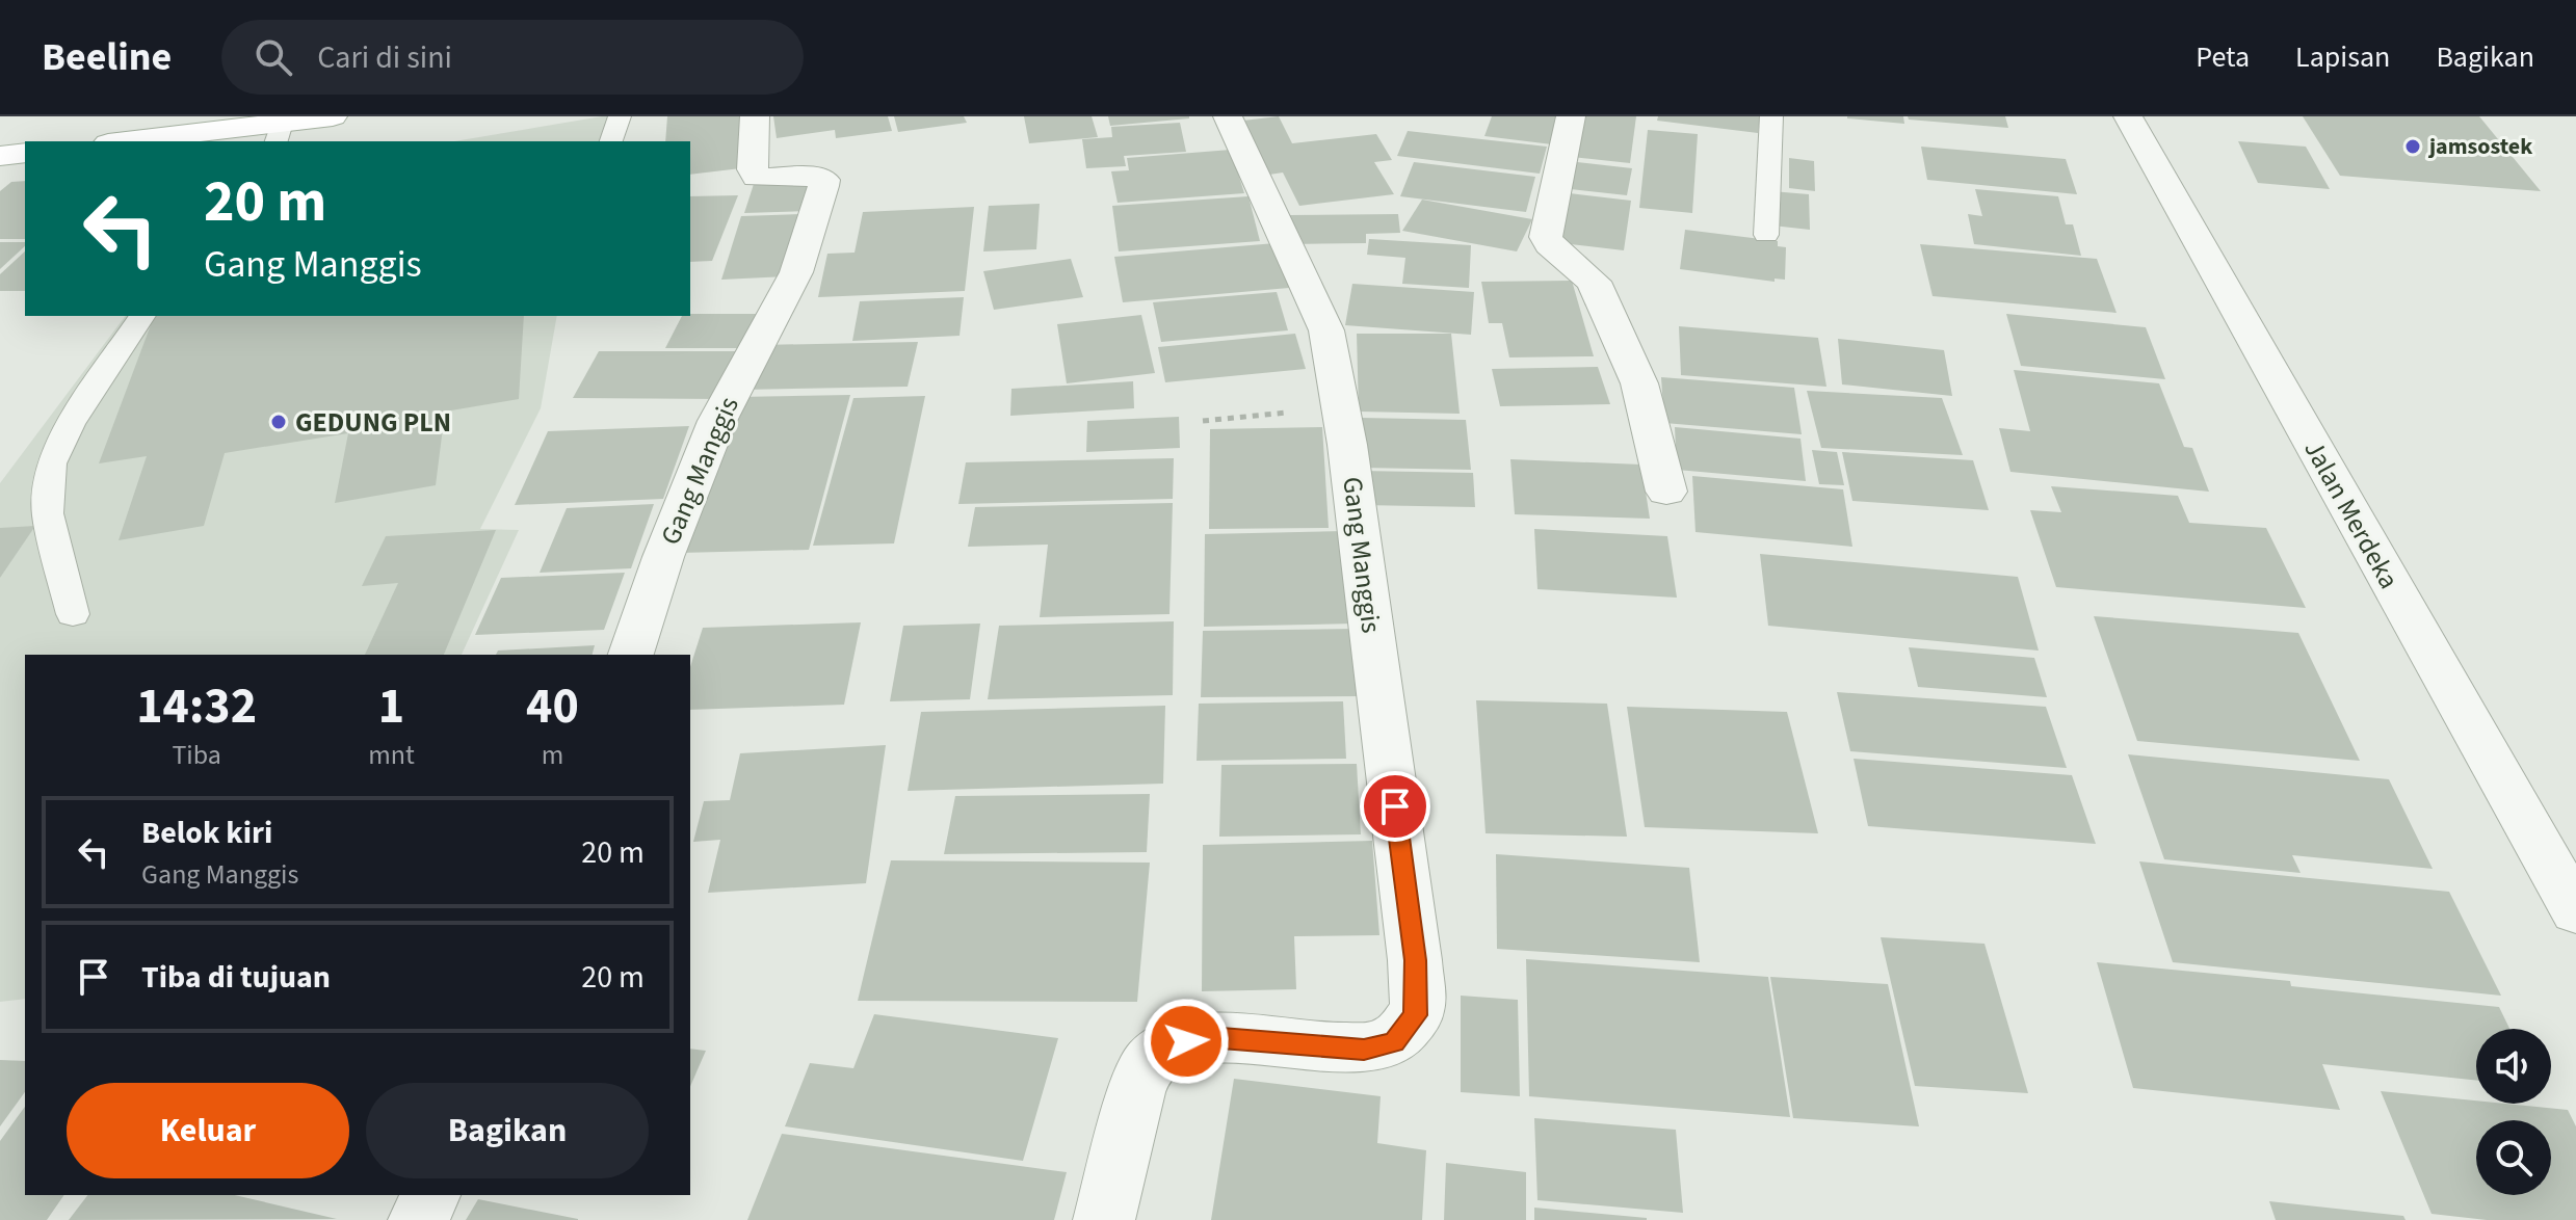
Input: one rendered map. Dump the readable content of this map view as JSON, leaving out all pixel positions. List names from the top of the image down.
{
  "streets": {
    "street": ["Gang Manggis", "Jalan Merdeka"]
  },
  "places": ["jamsostek", "GEDUNG PLN"],
  "page": {
    "header": "Beeline",
    "search": "Cari di sini",
    "nav": ["Peta", "Lapisan", "Bagikan"],
    "turn": ["20 m", "Gang Manggis"],
    "eta": [
      "14:32",
      "Tiba",
      "1",
      "mnt",
      "40",
      "m"
    ],
    "list": [
      {
        "name": "Belok kiri",
        "note": "Gang Manggis",
        "value": "20 m"
      },
      {
        "name": "Tiba di tujuan",
        "value": "20 m"
      }
    ],
    "buttons": ["Keluar", "Bagikan"]
  }
}
